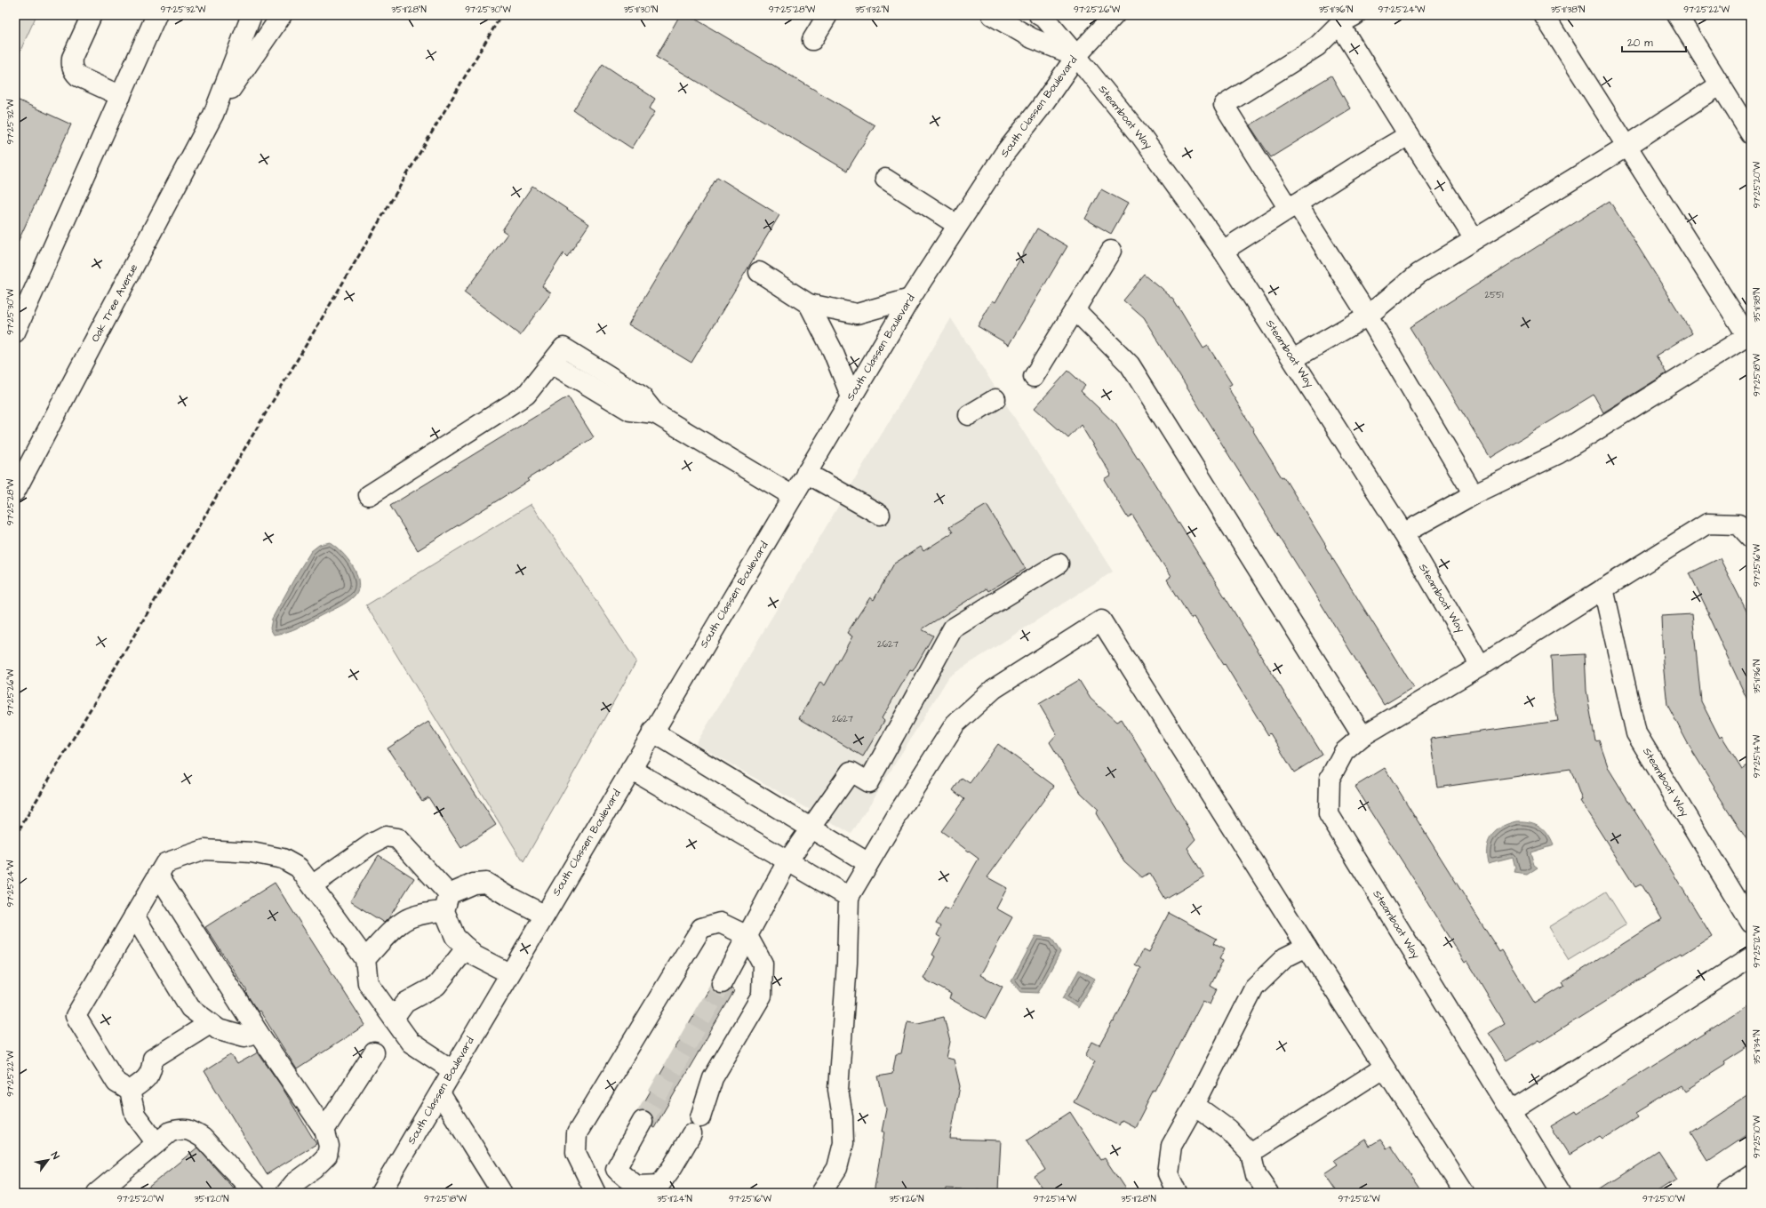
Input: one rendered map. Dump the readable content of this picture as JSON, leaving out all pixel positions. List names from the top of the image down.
{
  "streets": {
    "street": ["South Classen Boulevard", "Steamboat Way", "Oak Tree Avenue"]
  },
  "crossings": [
    ["South Classen Boulevard", "Steamboat Way"]
  ],
  "house_numbers": ["2551", "2627", "2627"],
  "scale_bar": "20 m",
  "north": "top right",
  "coordinates": [
    "97°25'32\"W",
    "35°11'28\"N",
    "97°25'30\"W",
    "35°11'30\"N",
    "97°25'28\"W",
    "35°11'32\"N",
    "97°25'26\"W",
    "35°11'36\"N",
    "97°25'24\"W",
    "35°11'38\"N",
    "97°25'22\"W",
    "97°25'20\"W",
    "97°25'18\"W",
    "97°25'16\"W",
    "97°25'14\"W",
    "97°25'12\"W",
    "35°11'34\"N",
    "97°25'10\"W",
    "35°11'20\"N",
    "35°11'24\"N",
    "35°11'26\"N"
  ]
}
